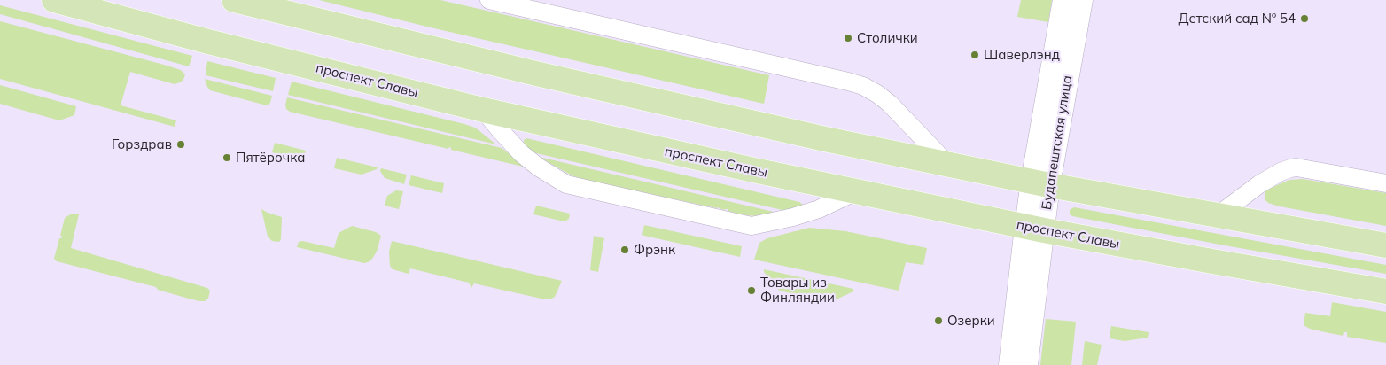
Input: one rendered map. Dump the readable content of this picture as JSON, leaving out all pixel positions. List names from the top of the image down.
{
  "streets": {
    "main road": ["проспект Славы"],
    "street": ["Будапештская улица"]
  },
  "crossings": [
    ["проспект Славы", "Будапештская улица"]
  ],
  "places": [
    "Детский сад № 54",
    "Столички",
    "Шаверлэнд",
    "Горздрав",
    "Пятёрочка",
    "Фрэнк",
    "Товары из Финляндии",
    "Озерки"
  ]
}
